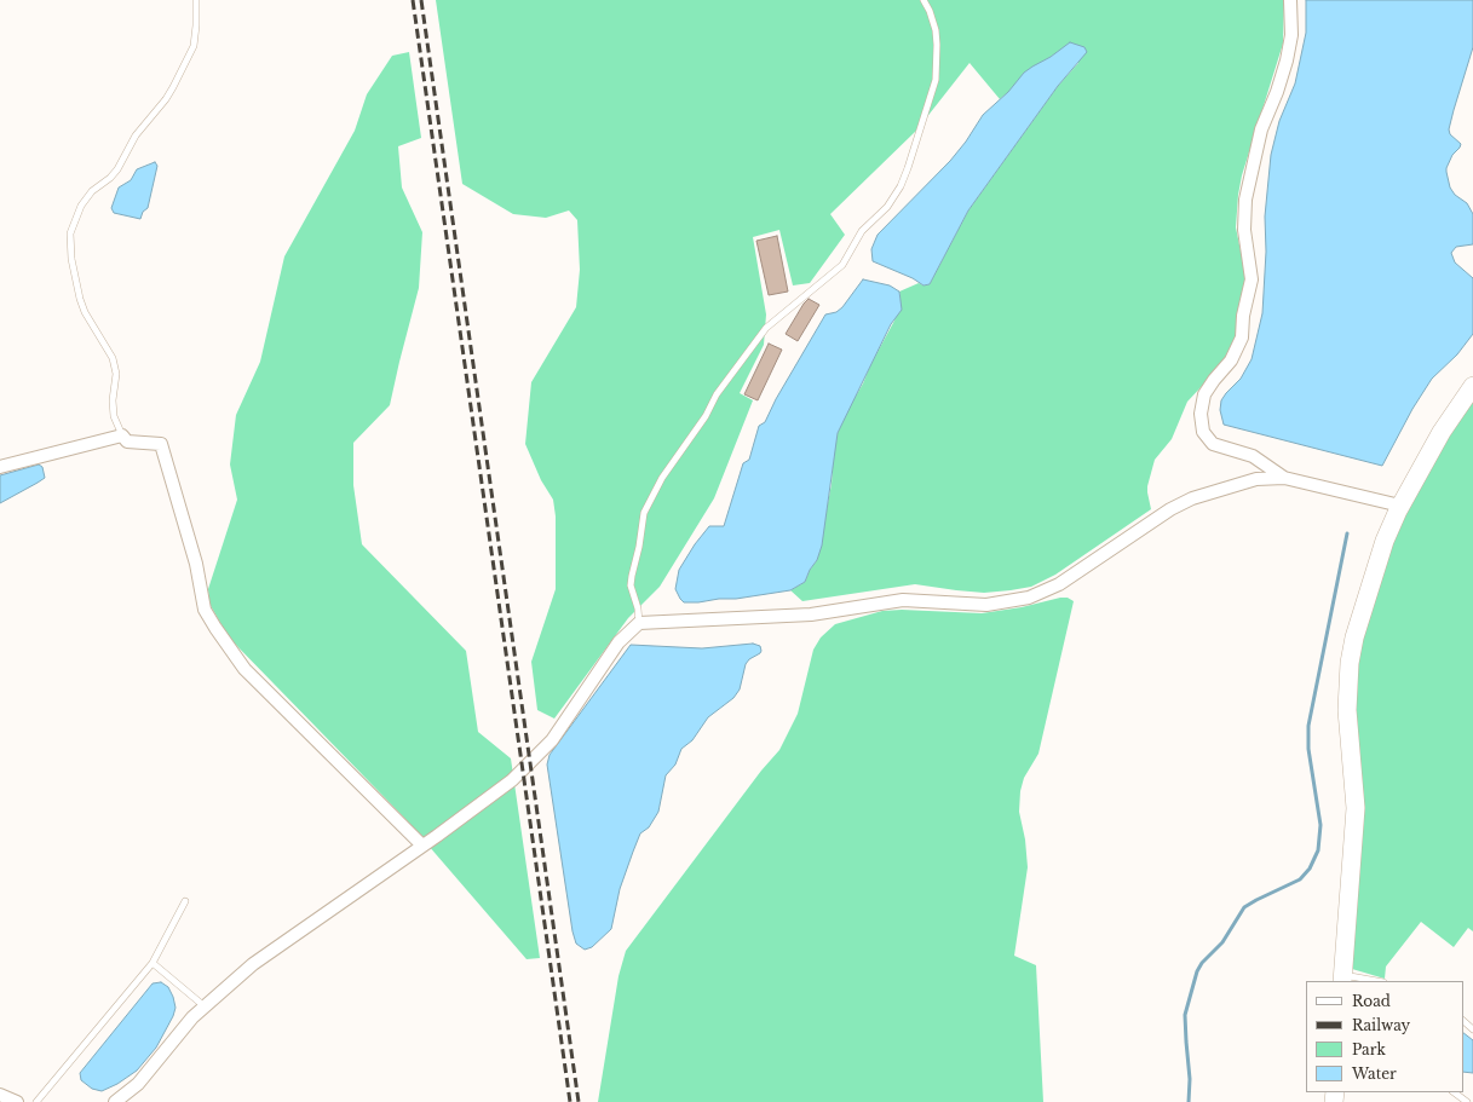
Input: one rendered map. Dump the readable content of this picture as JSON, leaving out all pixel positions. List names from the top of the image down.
{
  "legend": [
    "Road",
    "Railway",
    "Park",
    "Water"
  ]
}
